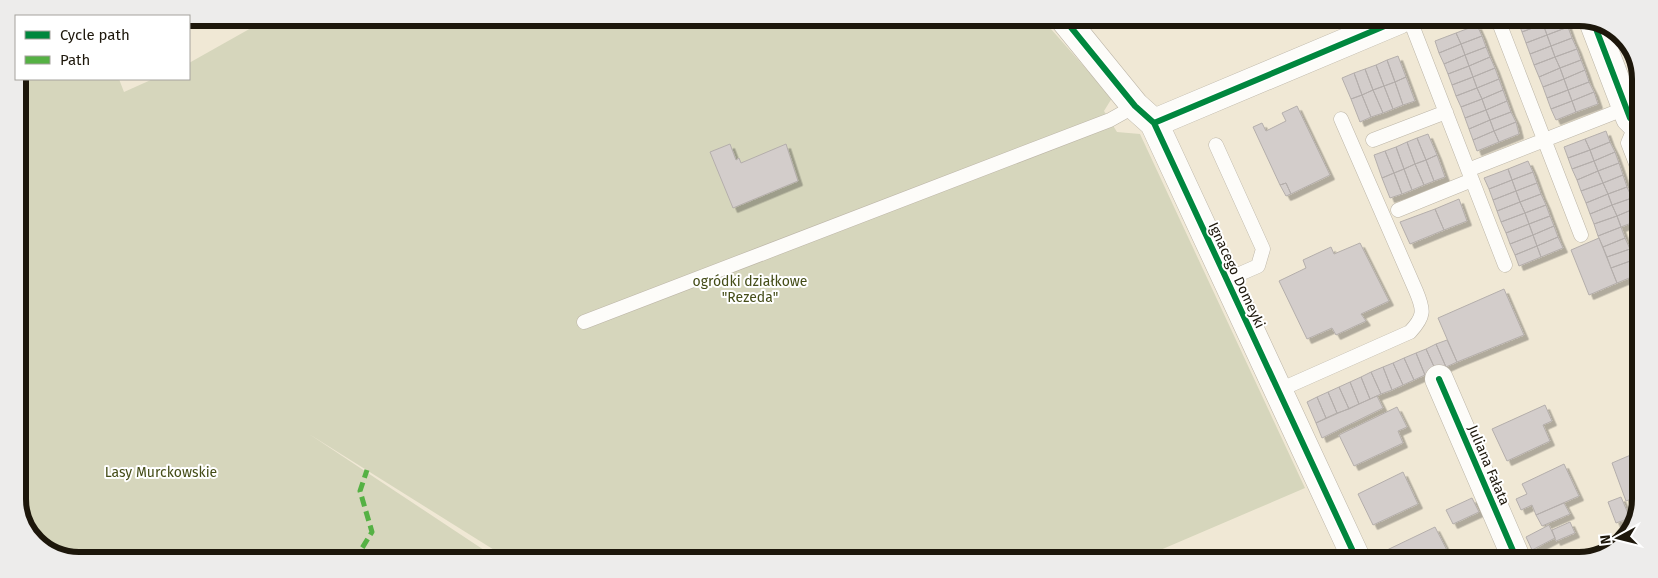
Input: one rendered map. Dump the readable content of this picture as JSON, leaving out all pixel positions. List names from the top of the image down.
{
  "streets": {
    "street": ["Ignacego Domeyki", "Juliana Fałata"]
  },
  "parks": ["ogródki działkowe \"Rezeda\"", "Lasy Murckowskie"],
  "legend": ["Cycle path", "Path"],
  "north": "left"
}
